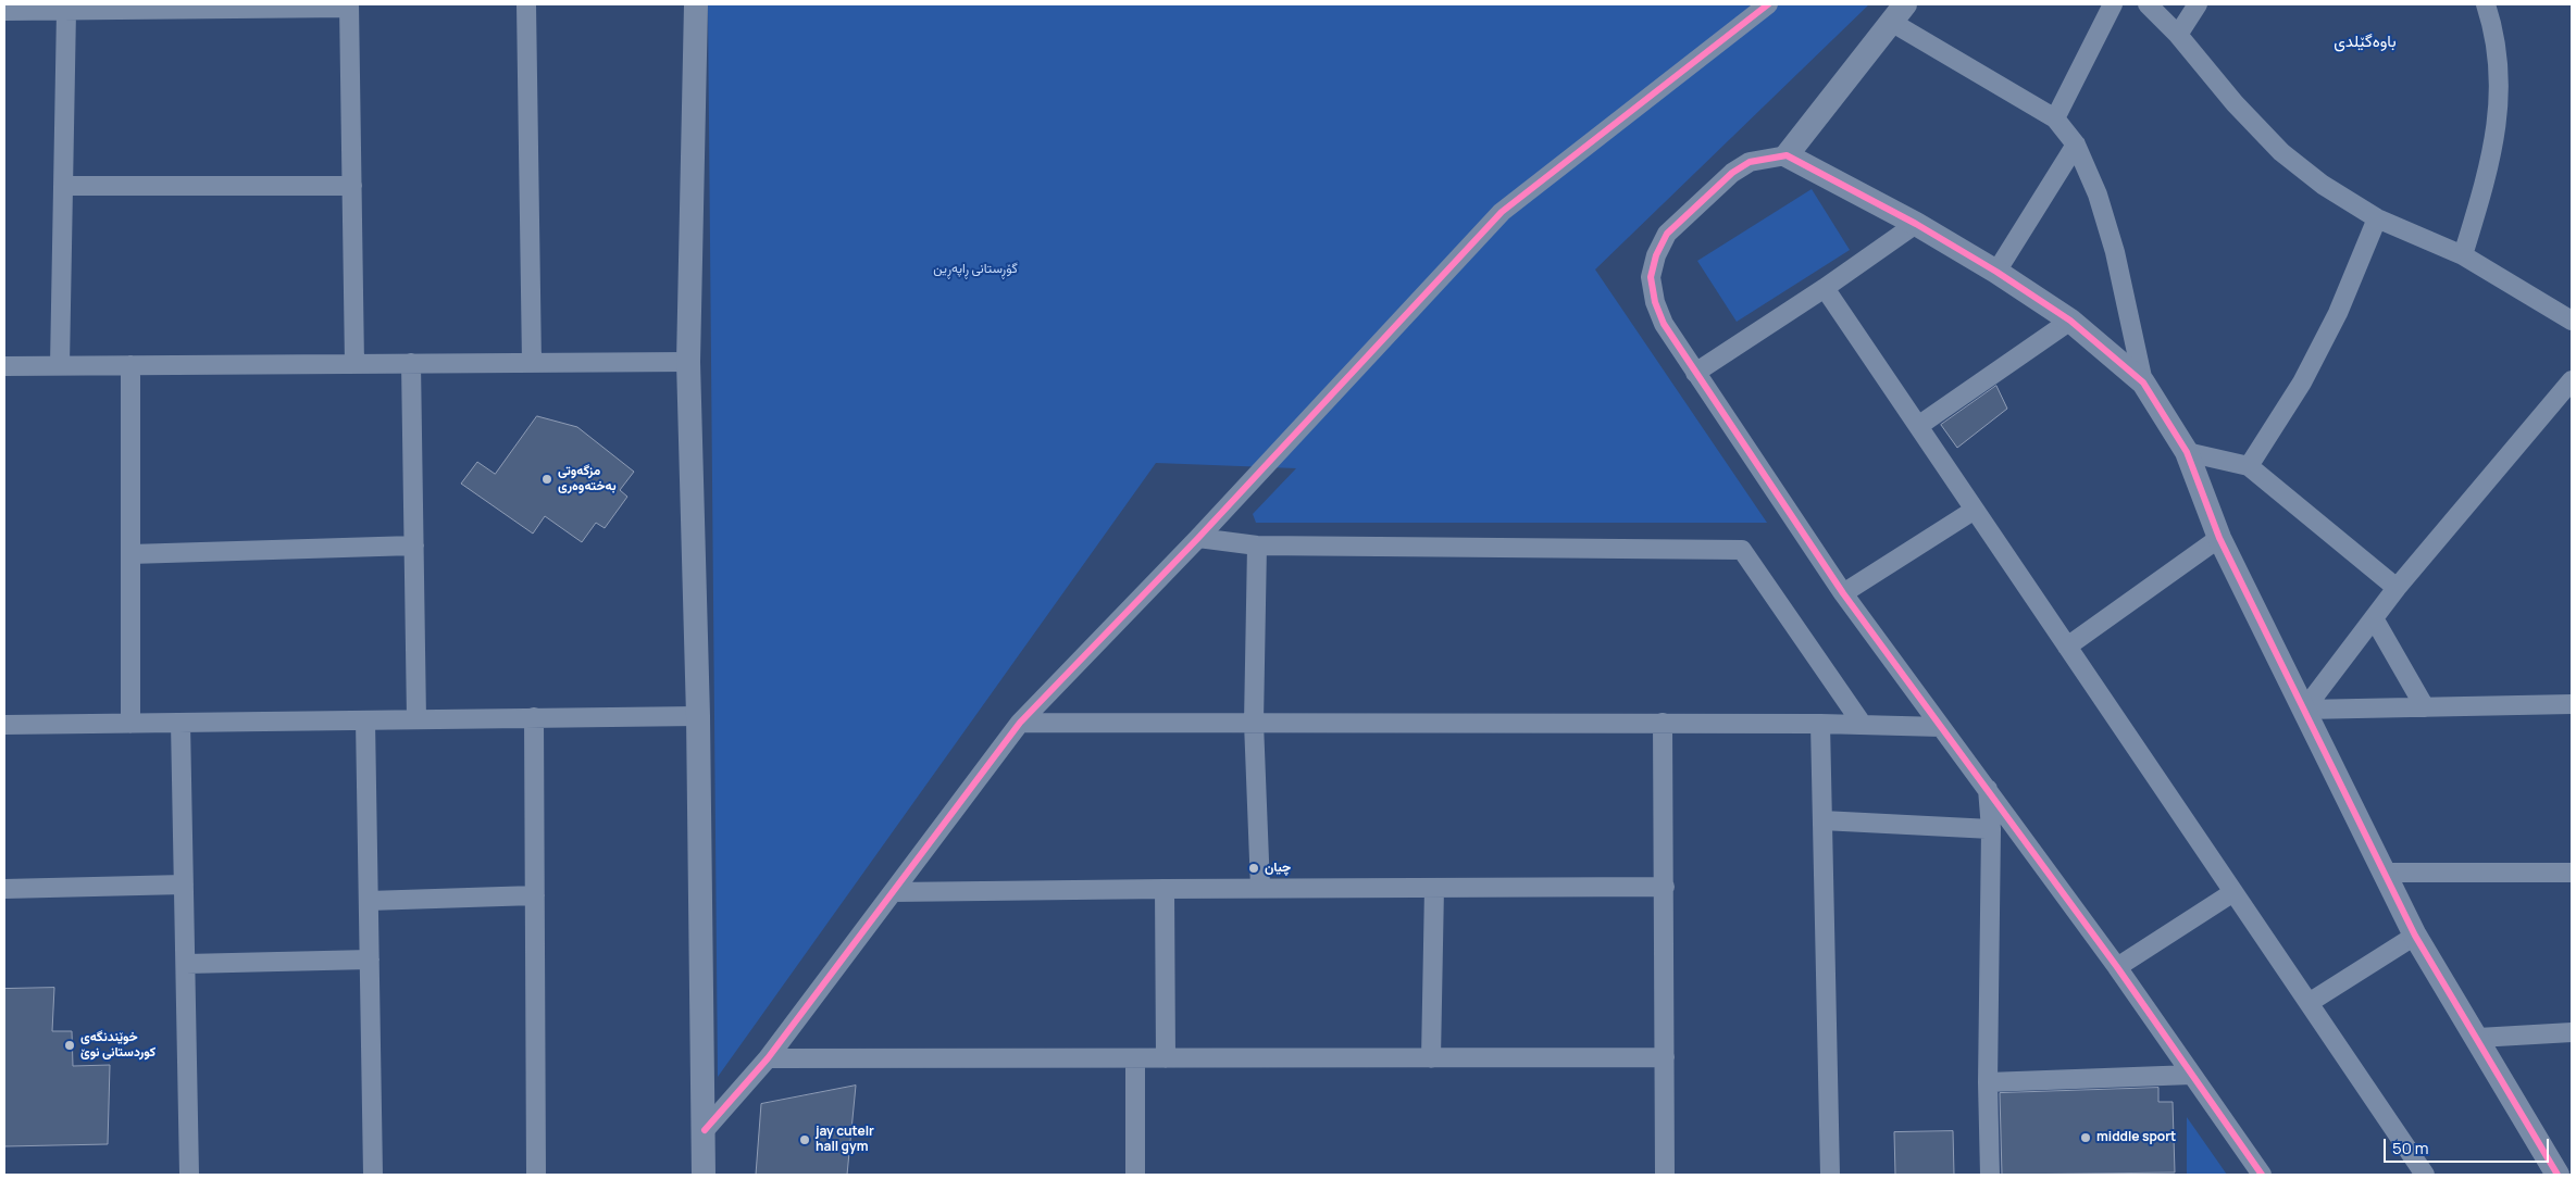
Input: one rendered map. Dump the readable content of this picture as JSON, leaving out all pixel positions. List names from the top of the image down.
{
  "districts": ["باوەگێلدی"],
  "parks": ["گۆڕستانی ڕاپەڕین"],
  "places": [
    "مزگەوتی بەختەوەری",
    "چيان",
    "خوێندنگەی کوردستانی نوێ",
    "middle sport",
    "jay cutelr hall gym"
  ],
  "scale_bar": "50 m"
}
